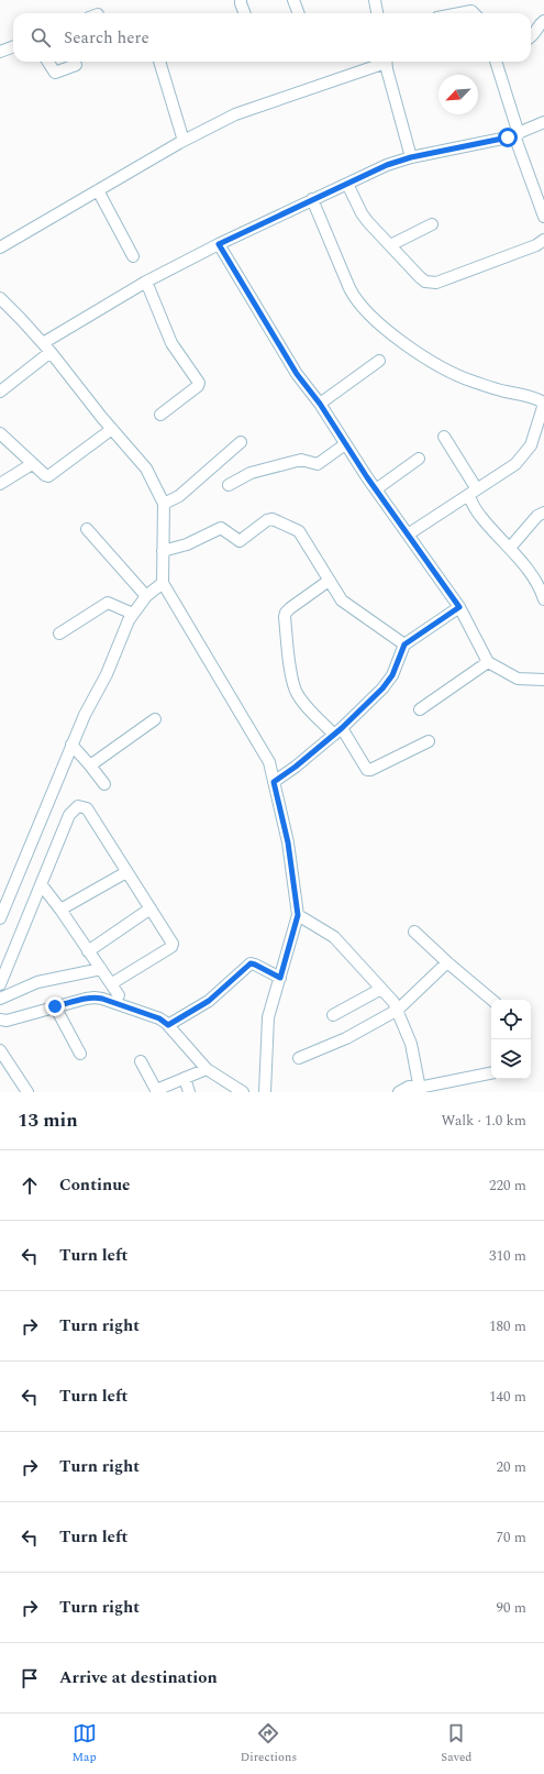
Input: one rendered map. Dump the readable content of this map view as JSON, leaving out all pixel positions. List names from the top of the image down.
{
  "north": "bottom left",
  "page": {
    "search": "Search here",
    "heading": ["13 min", "Walk · 1.0 km"],
    "list": [
      ["Continue", "220 m"],
      ["Turn left", "310 m"],
      ["Turn right", "180 m"],
      ["Turn left", "140 m"],
      ["Turn right", "20 m"],
      ["Turn left", "70 m"],
      ["Turn right", "90 m"],
      "Arrive at destination"
    ],
    "nav": ["Map", "Directions", "Saved"]
  }
}
